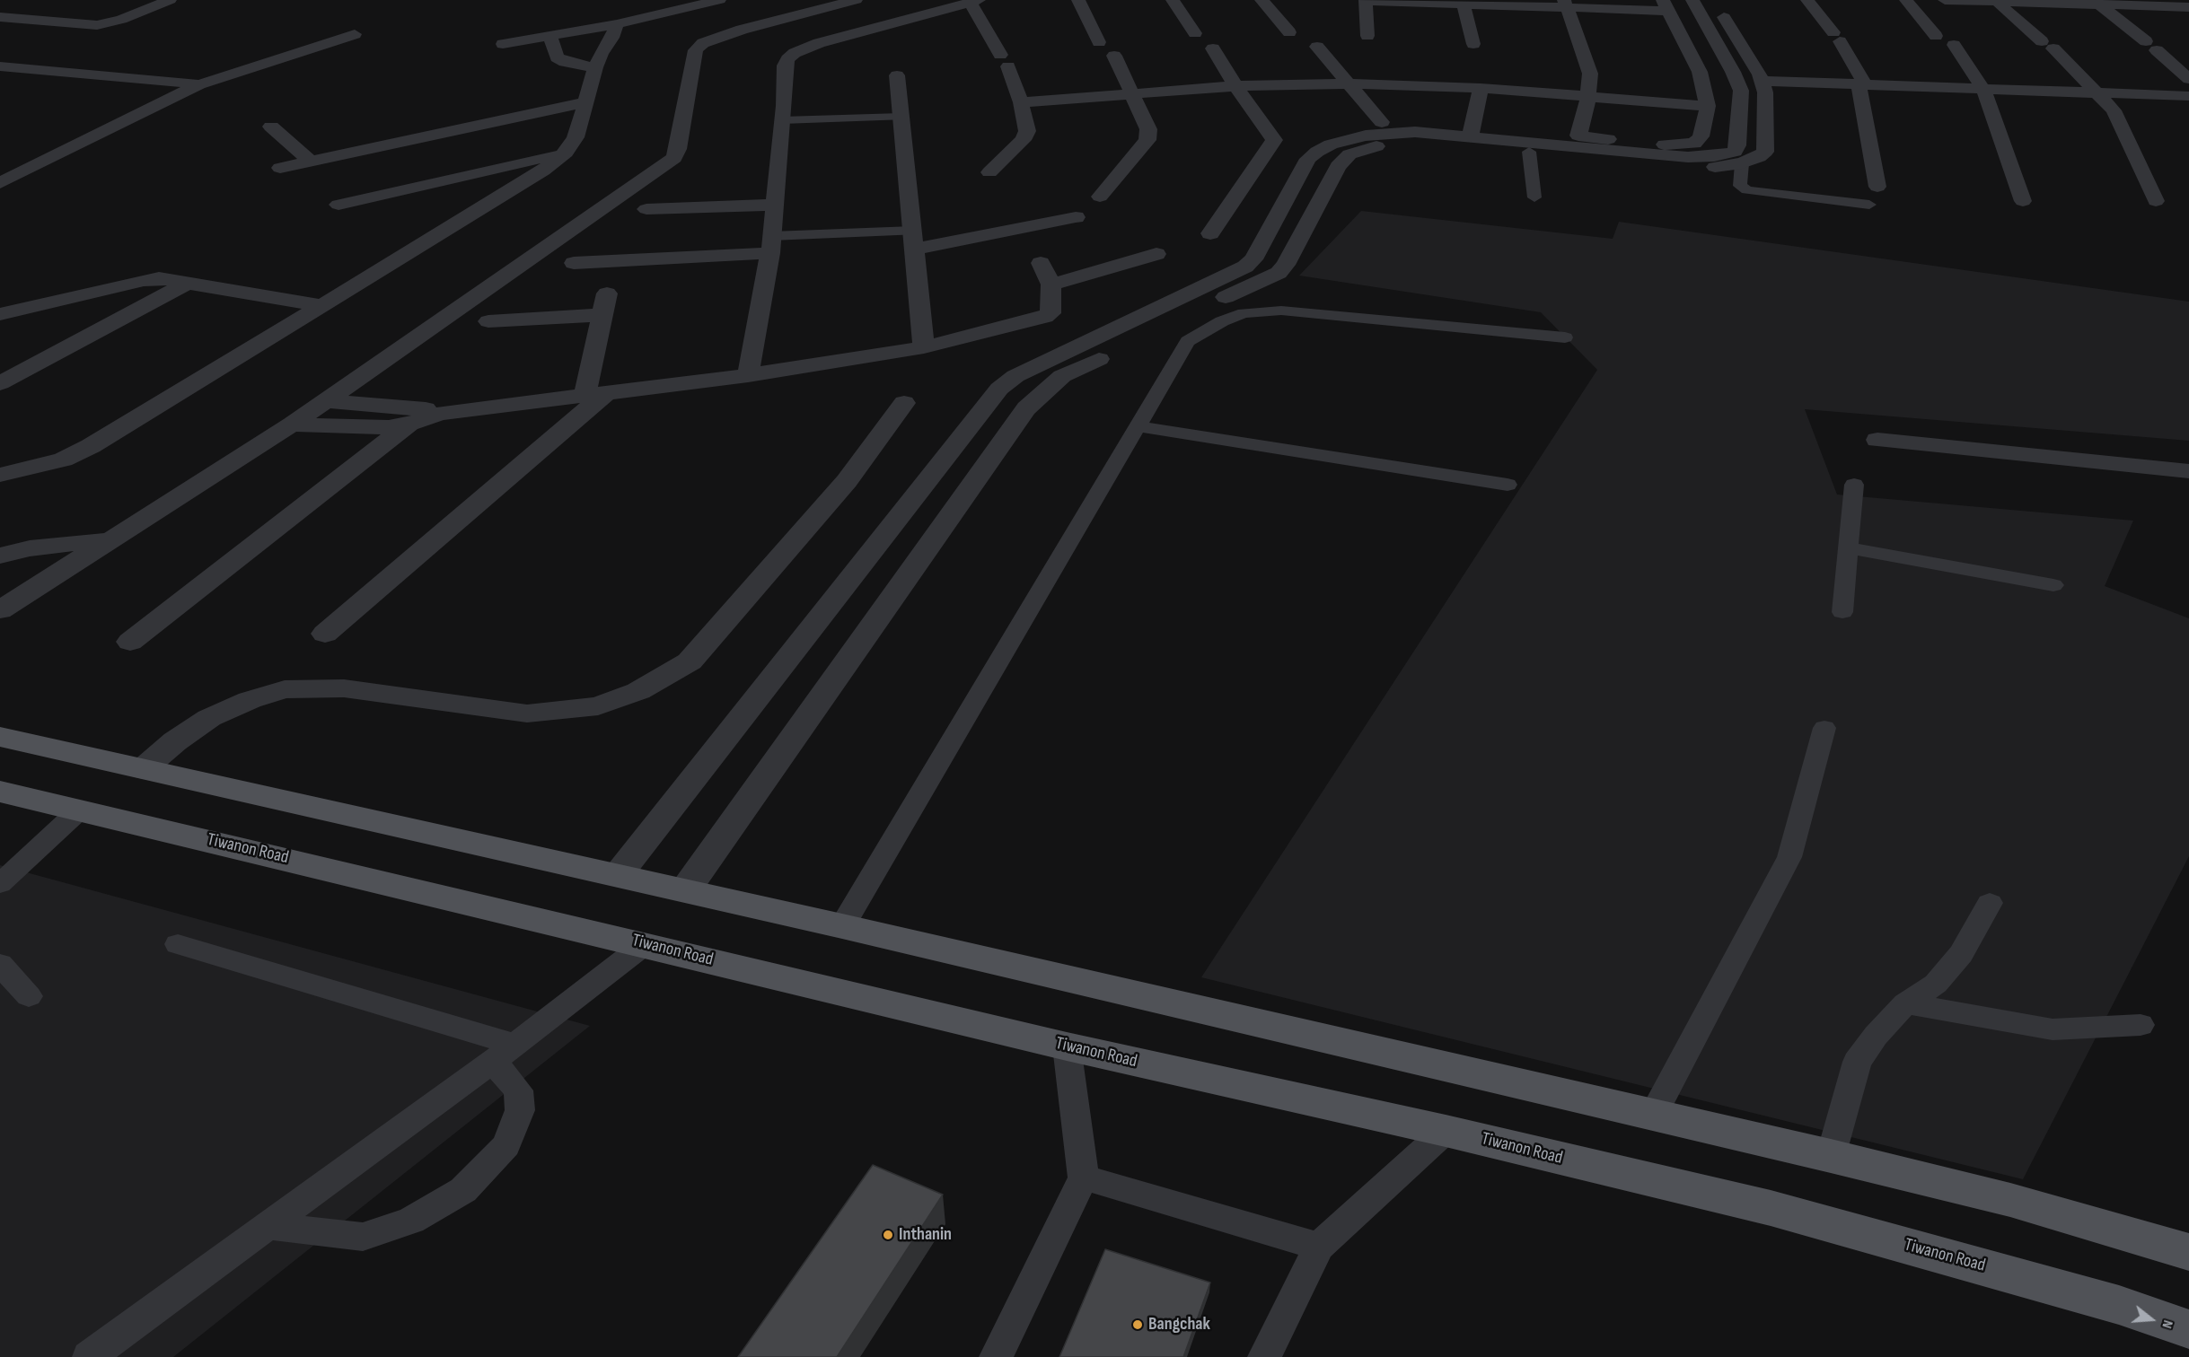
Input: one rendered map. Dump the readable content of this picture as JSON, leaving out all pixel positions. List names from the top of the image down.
{
  "streets": {
    "main road": ["Tiwanon Road"]
  },
  "places": ["Inthanin", "Bangchak"],
  "north": "right"
}
